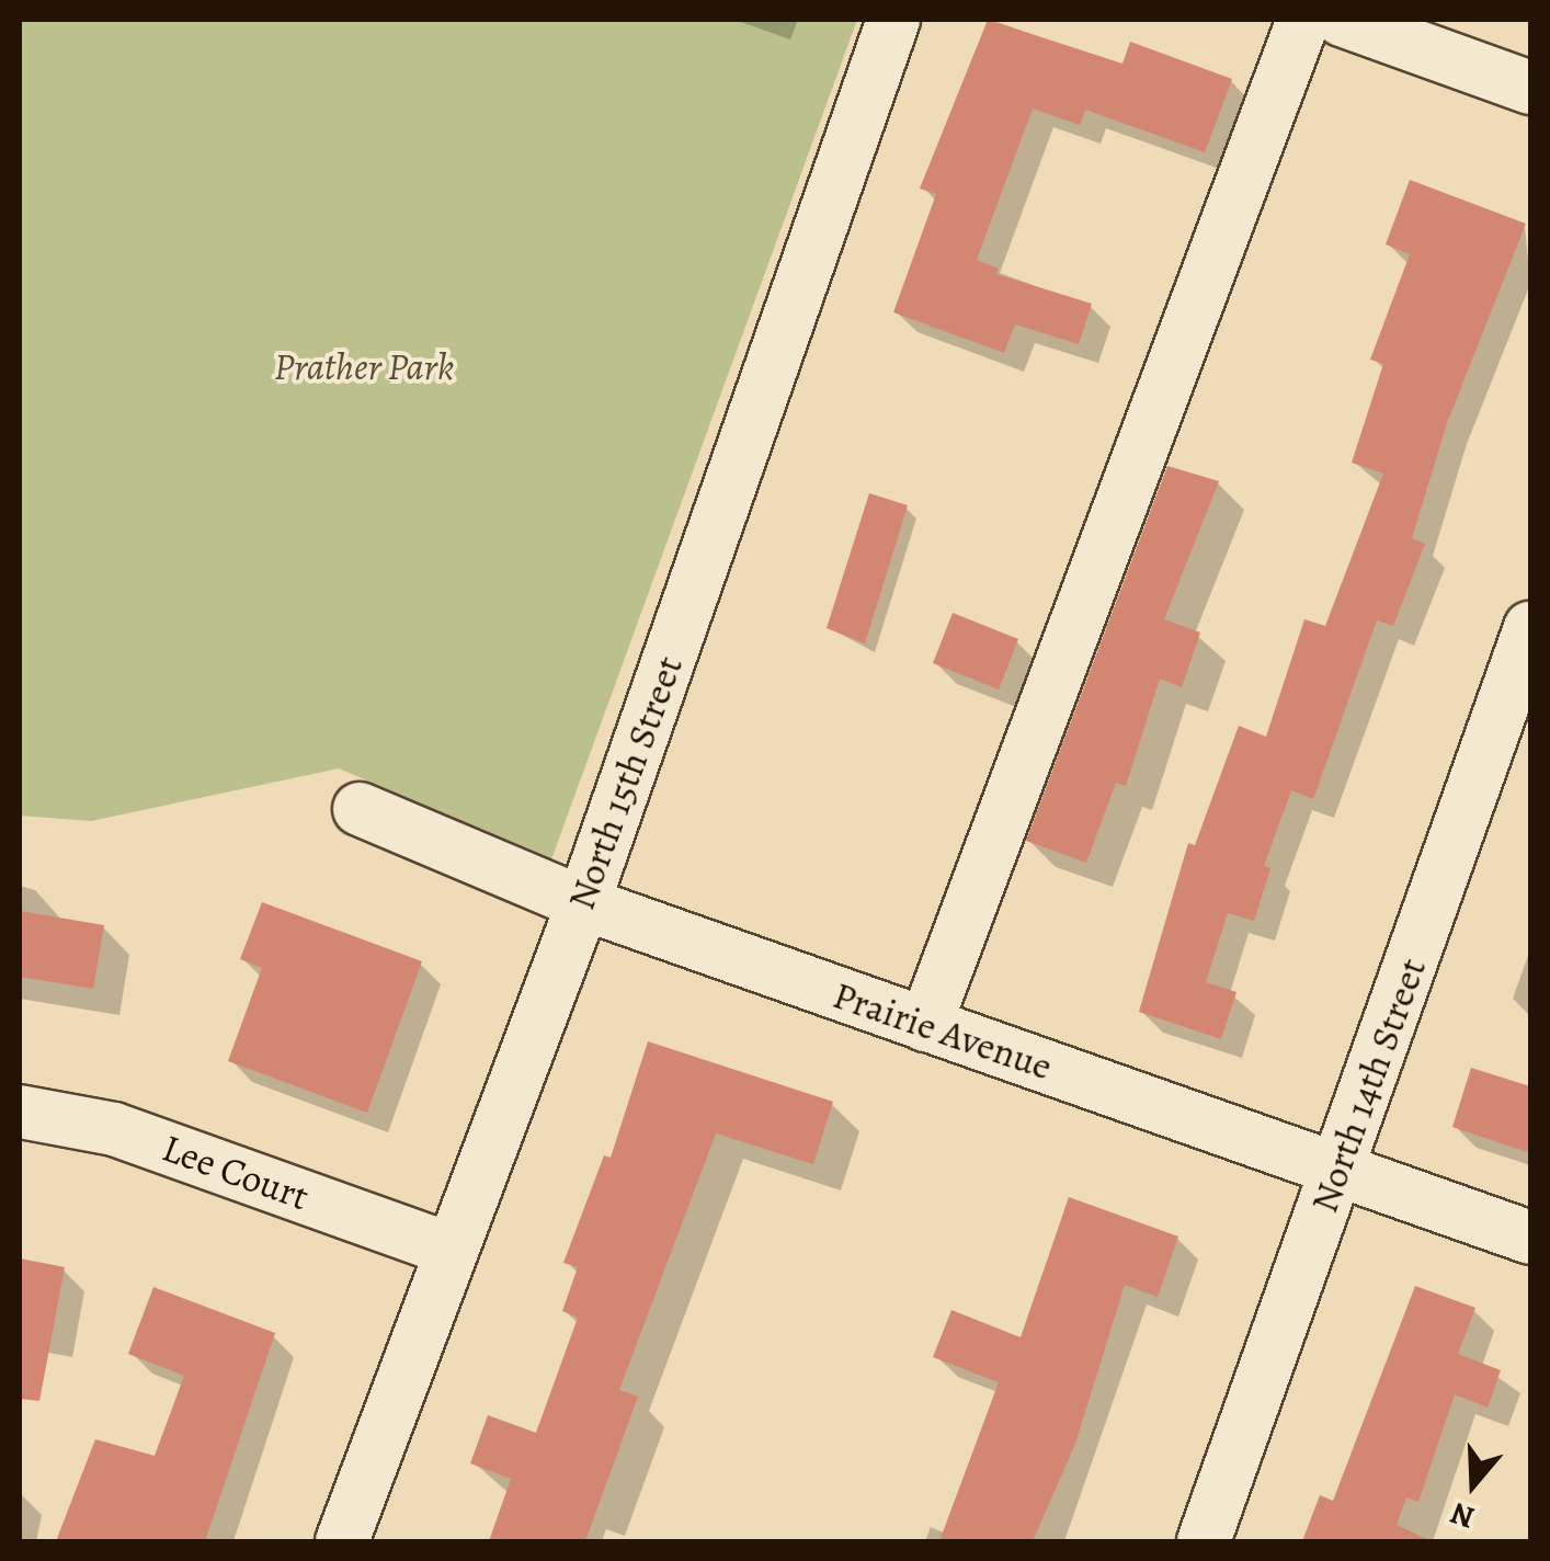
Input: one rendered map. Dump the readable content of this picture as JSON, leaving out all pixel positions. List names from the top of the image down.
{
  "streets": {
    "street": [
      "North 15th Street",
      "Prairie Avenue",
      "North 14th Street",
      "Lee Court"
    ]
  },
  "crossings": [
    ["North 15th Street", "Prairie Avenue"],
    ["North 15th Street", "Lee Court"],
    ["Prairie Avenue", "North 14th Street"]
  ],
  "parks": ["Prather Park"],
  "north": "bottom"
}
